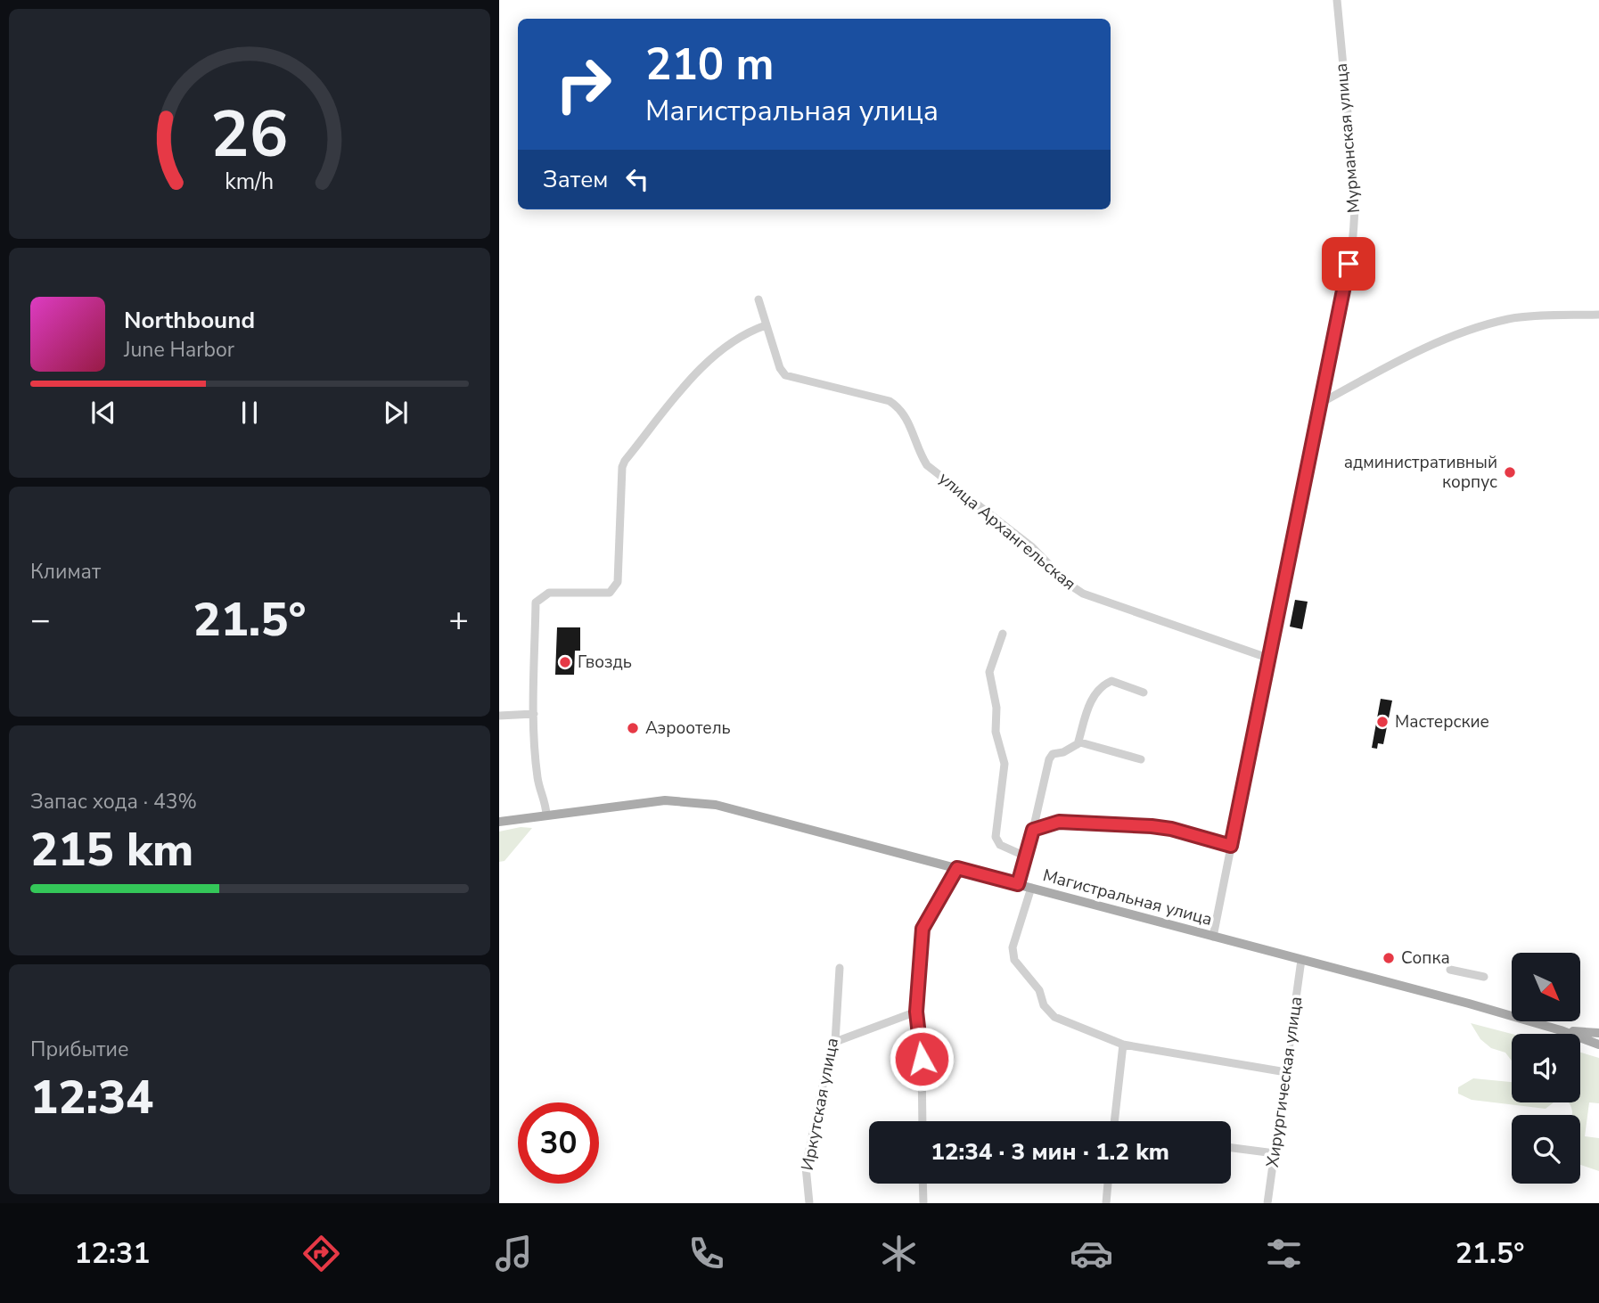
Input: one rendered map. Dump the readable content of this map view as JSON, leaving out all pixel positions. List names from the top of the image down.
{
  "streets": {
    "main road": ["Магистральная улица"],
    "street": [
      "Мурманская улица",
      "улица Архангельская",
      "Хирургическая улица",
      "Иркутская улица"
    ]
  },
  "crossings": [
    ["Мурманская улица", "улица Архангельская"],
    ["Мурманская улица", "Магистральная улица"],
    ["Магистральная улица", "Хирургическая улица"]
  ],
  "places": [
    "административный корпус",
    "Гвоздь",
    "Мастерские",
    "Аэроотель",
    "Сопка"
  ],
  "north": "bottom right",
  "page": {
    "turn": ["210 m", "Магистральная улица"],
    "then": "Затем",
    "song": ["Northbound", "June Harbor"],
    "tile": [
      "Климат",
      ["Запас хода · 43%", "215 km"],
      ["Прибытие", "12:34"]
    ],
    "heat": ["−", "21.5°", "+"],
    "limit": "30",
    "trip": "12:34 · 3 мин · 1.2 km",
    "tabs": ["12:31", "21.5°"],
    "gauge": ["26", "km/h"]
  }
}
